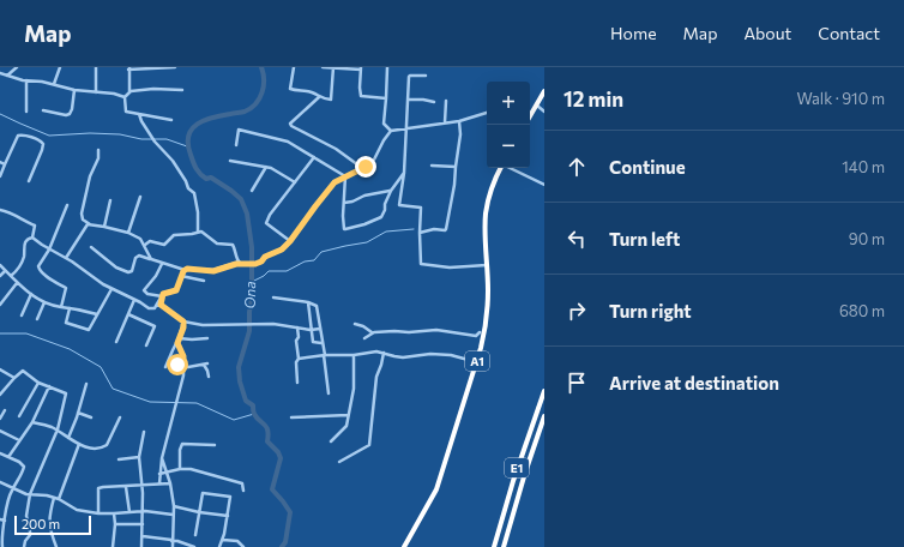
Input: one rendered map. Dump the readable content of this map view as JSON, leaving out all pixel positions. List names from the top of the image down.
{
  "streets": {
    "highway": ["A1", "E1"]
  },
  "water": ["Ona"],
  "scale_bar": "200 m",
  "page": {
    "header": "Map",
    "nav": [
      "Home",
      "Map",
      "About",
      "Contact"
    ],
    "heading": ["12 min", "Walk · 910 m"],
    "map_buttons": ["+", "−"],
    "list": [
      ["Continue", "140 m"],
      ["Turn left", "90 m"],
      ["Turn right", "680 m"],
      "Arrive at destination"
    ],
    "scale": "200 m"
  }
}
